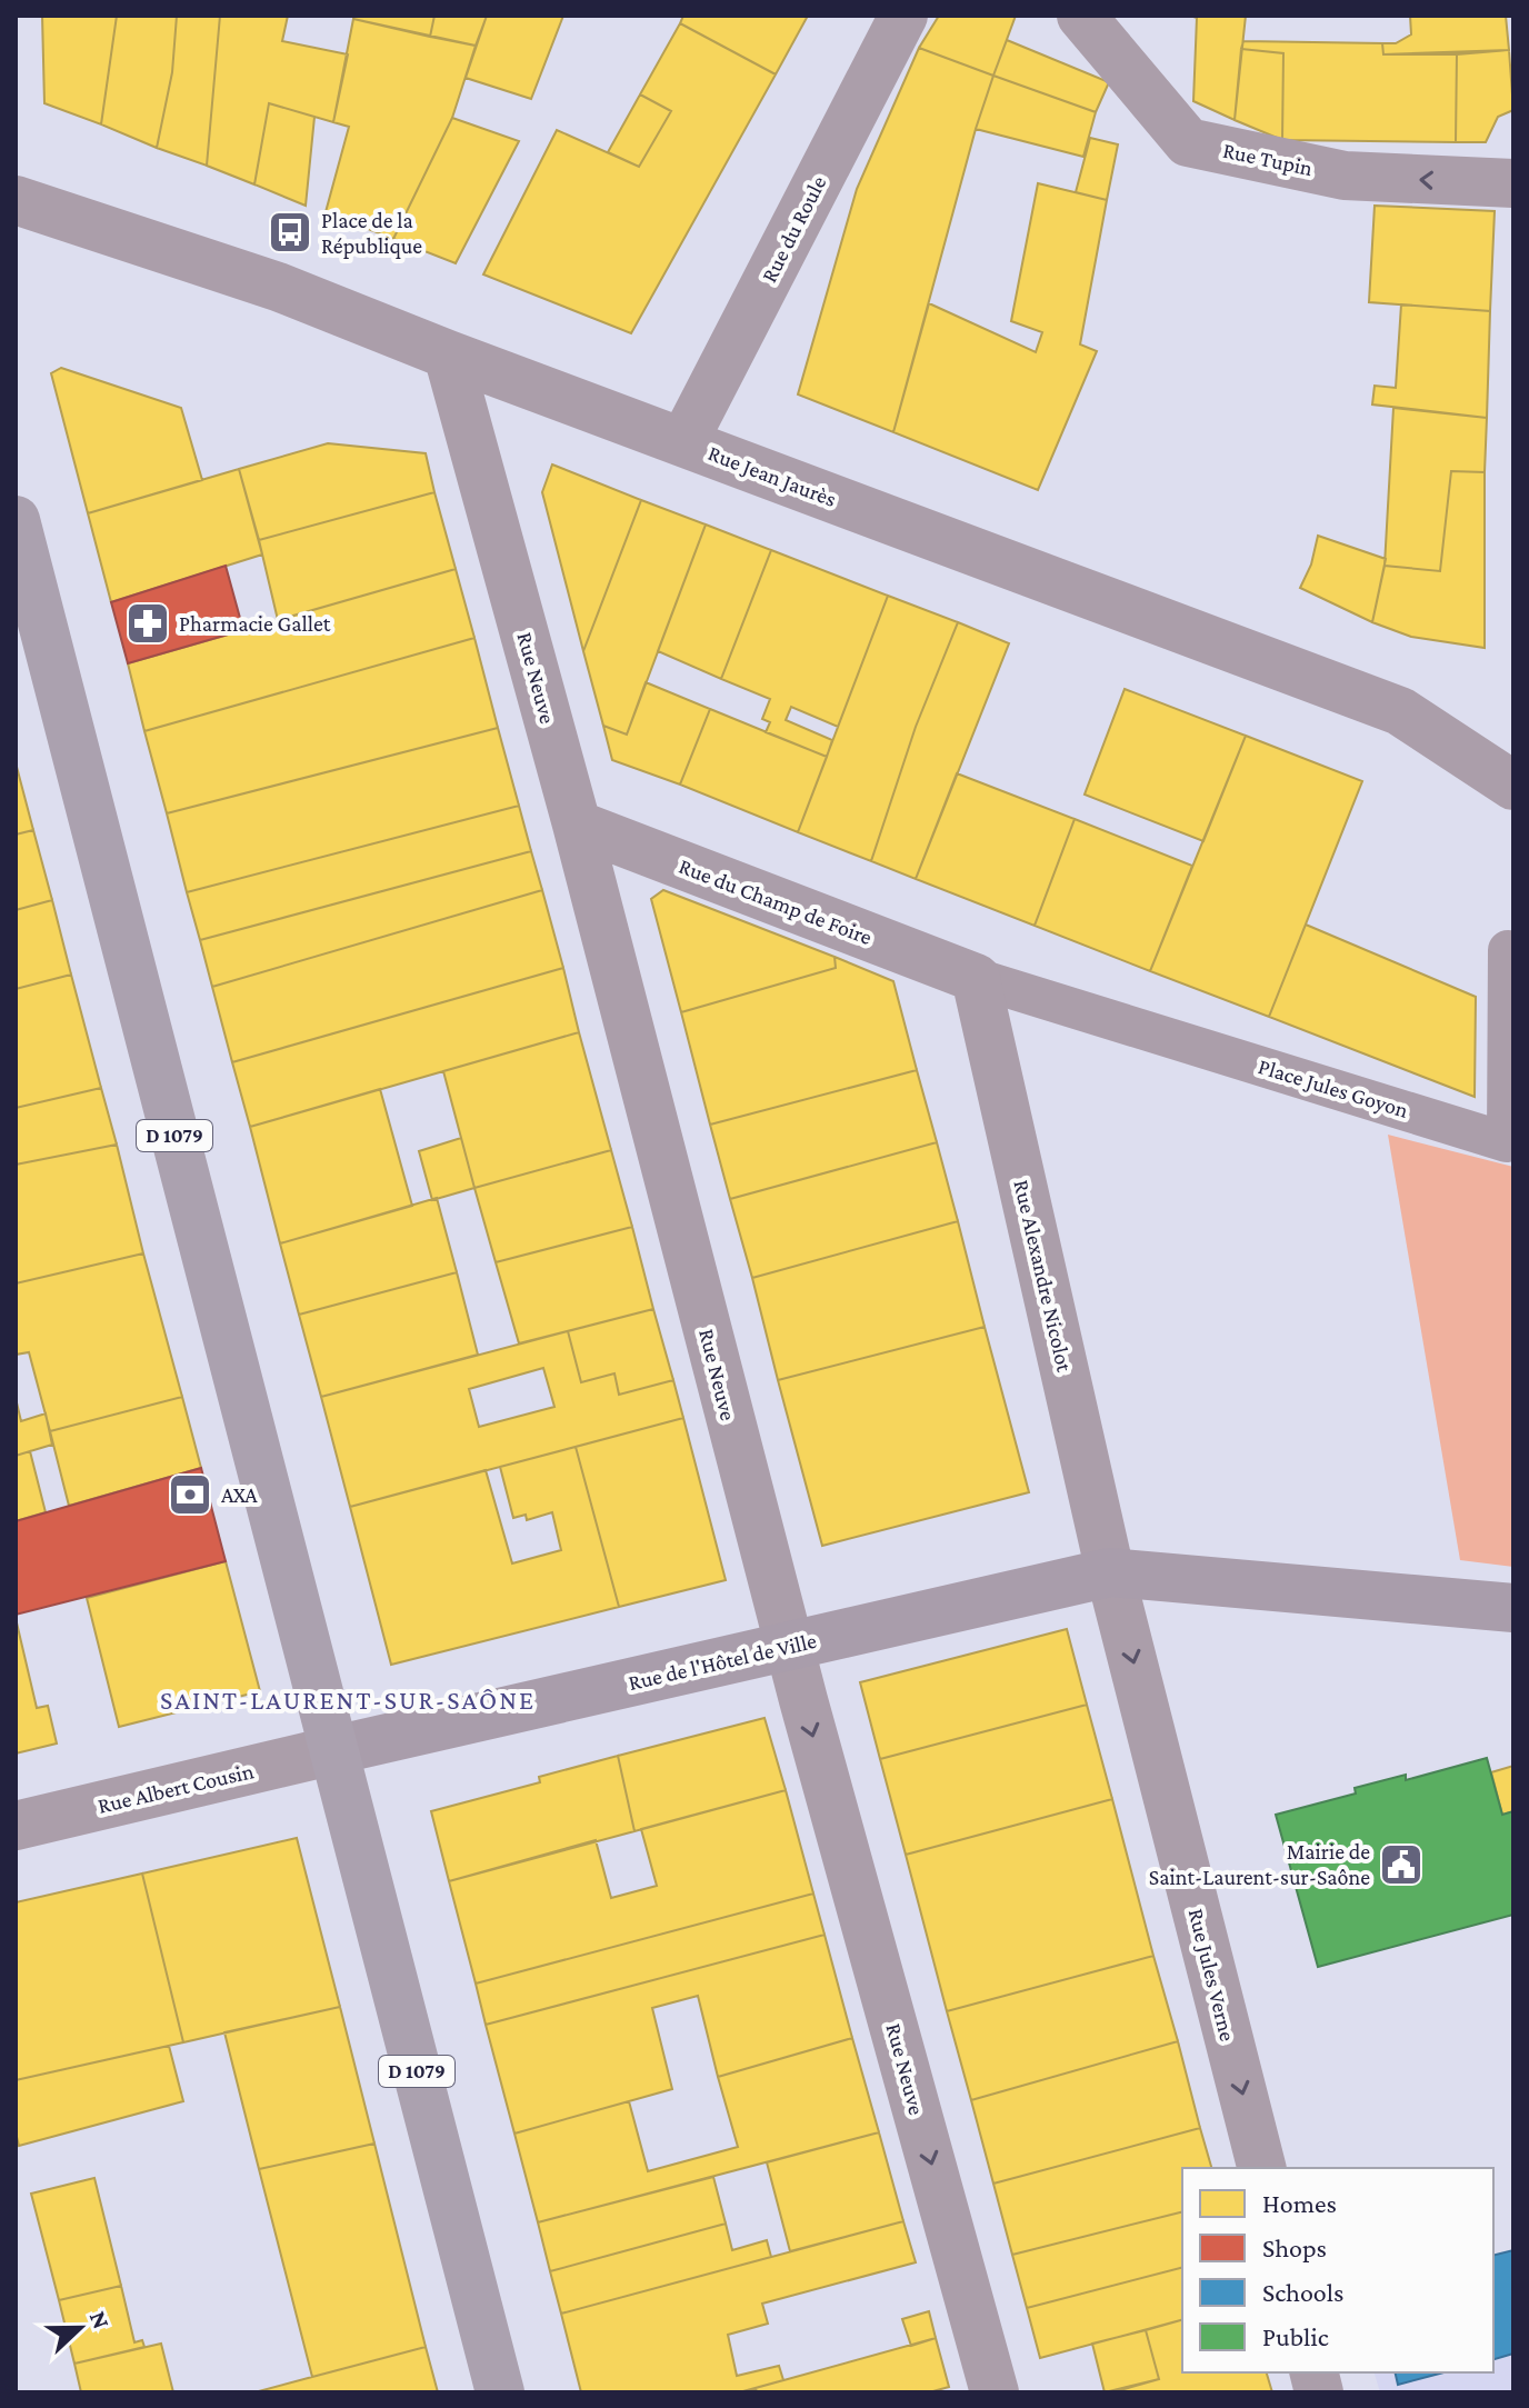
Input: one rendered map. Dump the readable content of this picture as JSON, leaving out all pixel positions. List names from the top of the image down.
{
  "streets": {
    "main road": ["D 1079"],
    "street": [
      "Rue Tupin",
      "Rue du Roule",
      "Rue Jean Jaurès",
      "Rue Neuve",
      "Rue du Champ de Foire",
      "Rue Alexandre Nicolot",
      "Rue de l'Hôtel de Ville",
      "Rue Albert Cousin",
      "Rue Jules Verne"
    ],
    "lane": ["Place Jules Goyon"]
  },
  "crossings": [
    ["Rue du Roule", "Rue Jean Jaurès"],
    ["Rue Jean Jaurès", "Rue Neuve"],
    ["Rue Neuve", "Rue du Champ de Foire"],
    ["Rue Neuve", "Rue de l'Hôtel de Ville"],
    ["Rue du Champ de Foire", "Place Jules Goyon"],
    ["Rue du Champ de Foire", "Rue Alexandre Nicolot"],
    ["Place Jules Goyon", "Rue Alexandre Nicolot"],
    ["D 1079", "Rue de l'Hôtel de Ville"],
    ["D 1079", "Rue Albert Cousin"],
    ["Rue Alexandre Nicolot", "Rue de l'Hôtel de Ville"],
    ["Rue Alexandre Nicolot", "Rue Jules Verne"],
    ["Rue de l'Hôtel de Ville", "Rue Albert Cousin"],
    ["Rue de l'Hôtel de Ville", "Rue Jules Verne"]
  ],
  "one_way": ["Rue Tupin", "Rue Neuve", "Rue Jules Verne"],
  "districts": ["SAINT-LAURENT-SUR-SAÔNE"],
  "places": {
    "bus stop": ["Place de la République"],
    "pharmacy": ["Pharmacie Gallet"],
    "bank": ["AXA"],
    "public building": ["Mairie de Saint-Laurent-sur-Saône"]
  },
  "legend": [
    "Homes",
    "Shops",
    "Schools",
    "Public"
  ],
  "north": "right"
}
